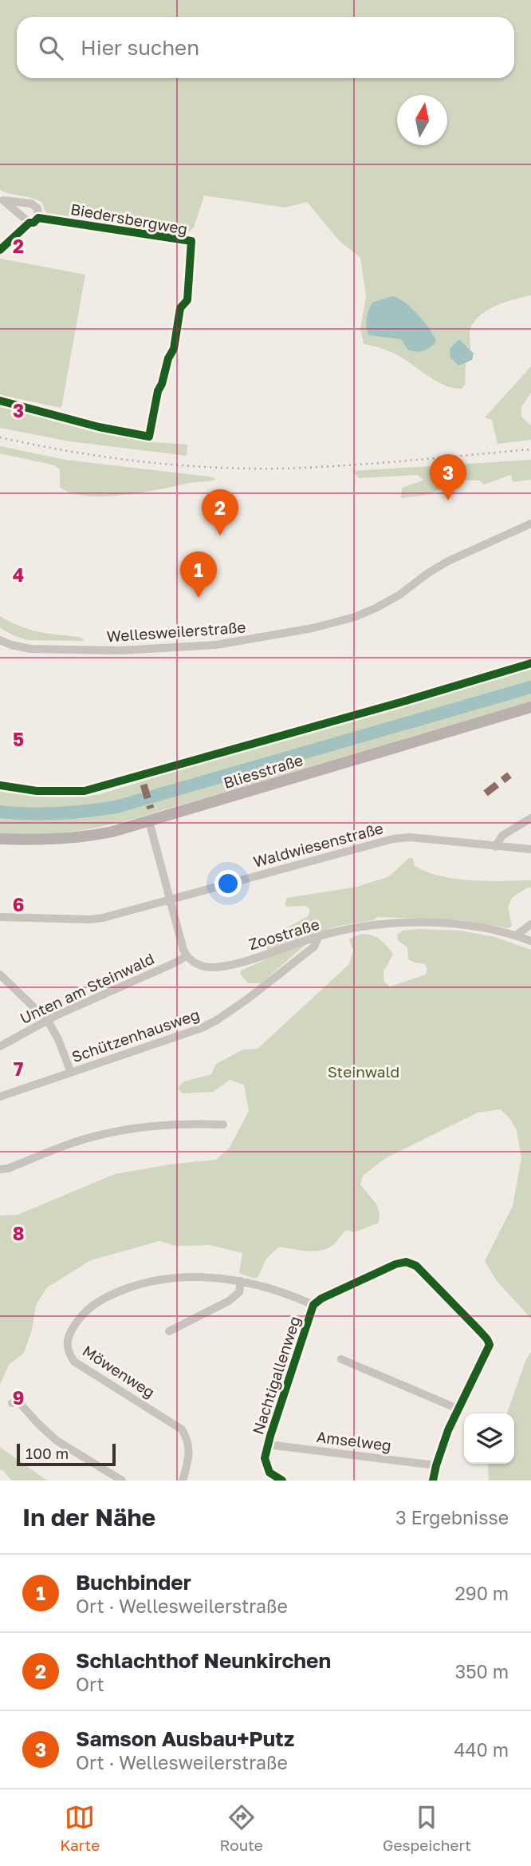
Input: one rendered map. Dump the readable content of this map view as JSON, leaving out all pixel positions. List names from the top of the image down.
{
  "streets": {
    "main road": ["Bliesstraße"],
    "street": [
      "Biedersbergweg",
      "Wellesweilerstraße",
      "Waldwiesenstraße",
      "Zoostraße",
      "Unten am Steinwald",
      "Schützenhausweg",
      "Möwenweg",
      "Nachtigallenweg",
      "Amselweg"
    ]
  },
  "crossings": [
    ["Zoostraße", "Unten am Steinwald"],
    ["Zoostraße", "Schützenhausweg"],
    ["Möwenweg", "Nachtigallenweg"],
    ["Nachtigallenweg", "Amselweg"]
  ],
  "parks": ["Steinwald"],
  "scale_bar": "100 m",
  "north": "top",
  "page": {
    "search": "Hier suchen",
    "pins": ["3", "2", "1"],
    "scale": "100 m",
    "heading": ["In der Nähe", "3 Ergebnisse"],
    "list": [
      {
        "mark": "1",
        "name": "Buchbinder",
        "note": "Ort · Wellesweilerstraße",
        "value": "290 m"
      },
      {
        "mark": "2",
        "name": "Schlachthof Neunkirchen",
        "note": "Ort",
        "value": "350 m"
      },
      {
        "mark": "3",
        "name": "Samson Ausbau+Putz",
        "note": "Ort · Wellesweilerstraße",
        "value": "440 m"
      }
    ],
    "nav": ["Karte", "Route", "Gespeichert"]
  },
  "grid": {
    "rows": [
      "2",
      "3",
      "4",
      "5",
      "6",
      "7",
      "8",
      "9"
    ]
  }
}
